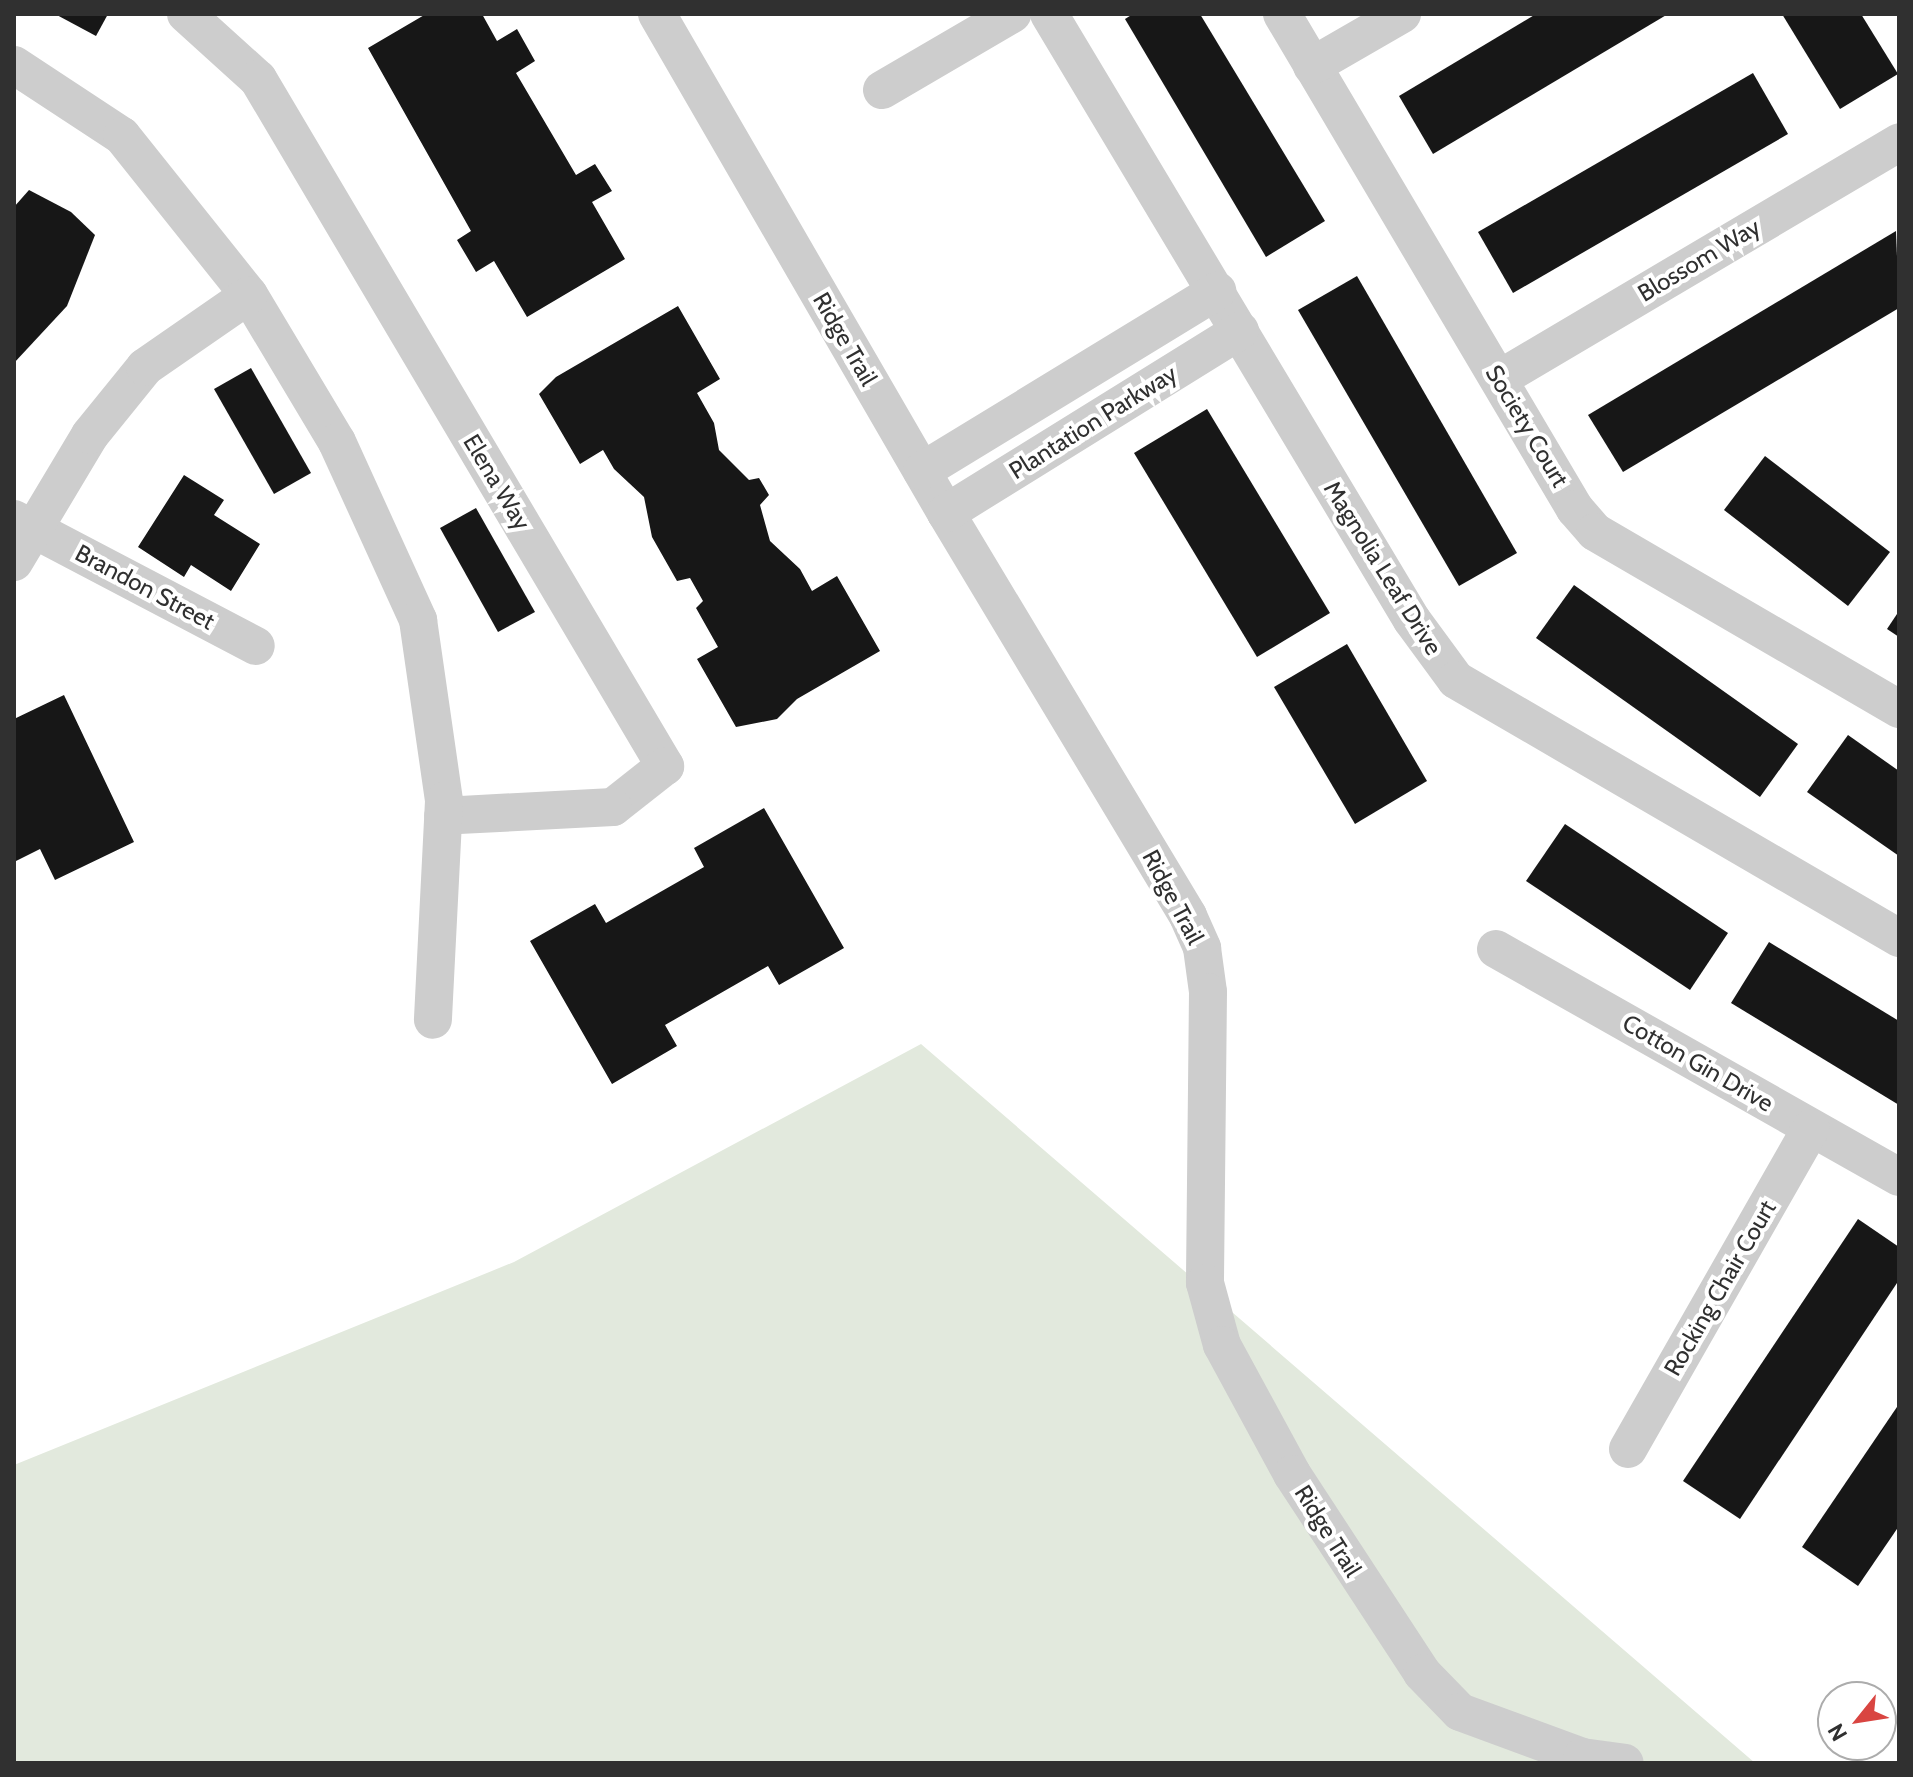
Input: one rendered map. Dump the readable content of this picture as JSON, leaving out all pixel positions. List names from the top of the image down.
{
  "streets": {
    "street": [
      "Blossom Way",
      "Ridge Trail",
      "Plantation Parkway",
      "Society Court",
      "Elena Way",
      "Magnolia Leaf Drive",
      "Brandon Street",
      "Cotton Gin Drive",
      "Rocking Chair Court"
    ]
  },
  "crossings": [
    ["Blossom Way", "Society Court"],
    ["Ridge Trail", "Plantation Parkway"],
    ["Plantation Parkway", "Magnolia Leaf Drive"],
    ["Cotton Gin Drive", "Rocking Chair Court"]
  ],
  "north": "bottom left"
}
